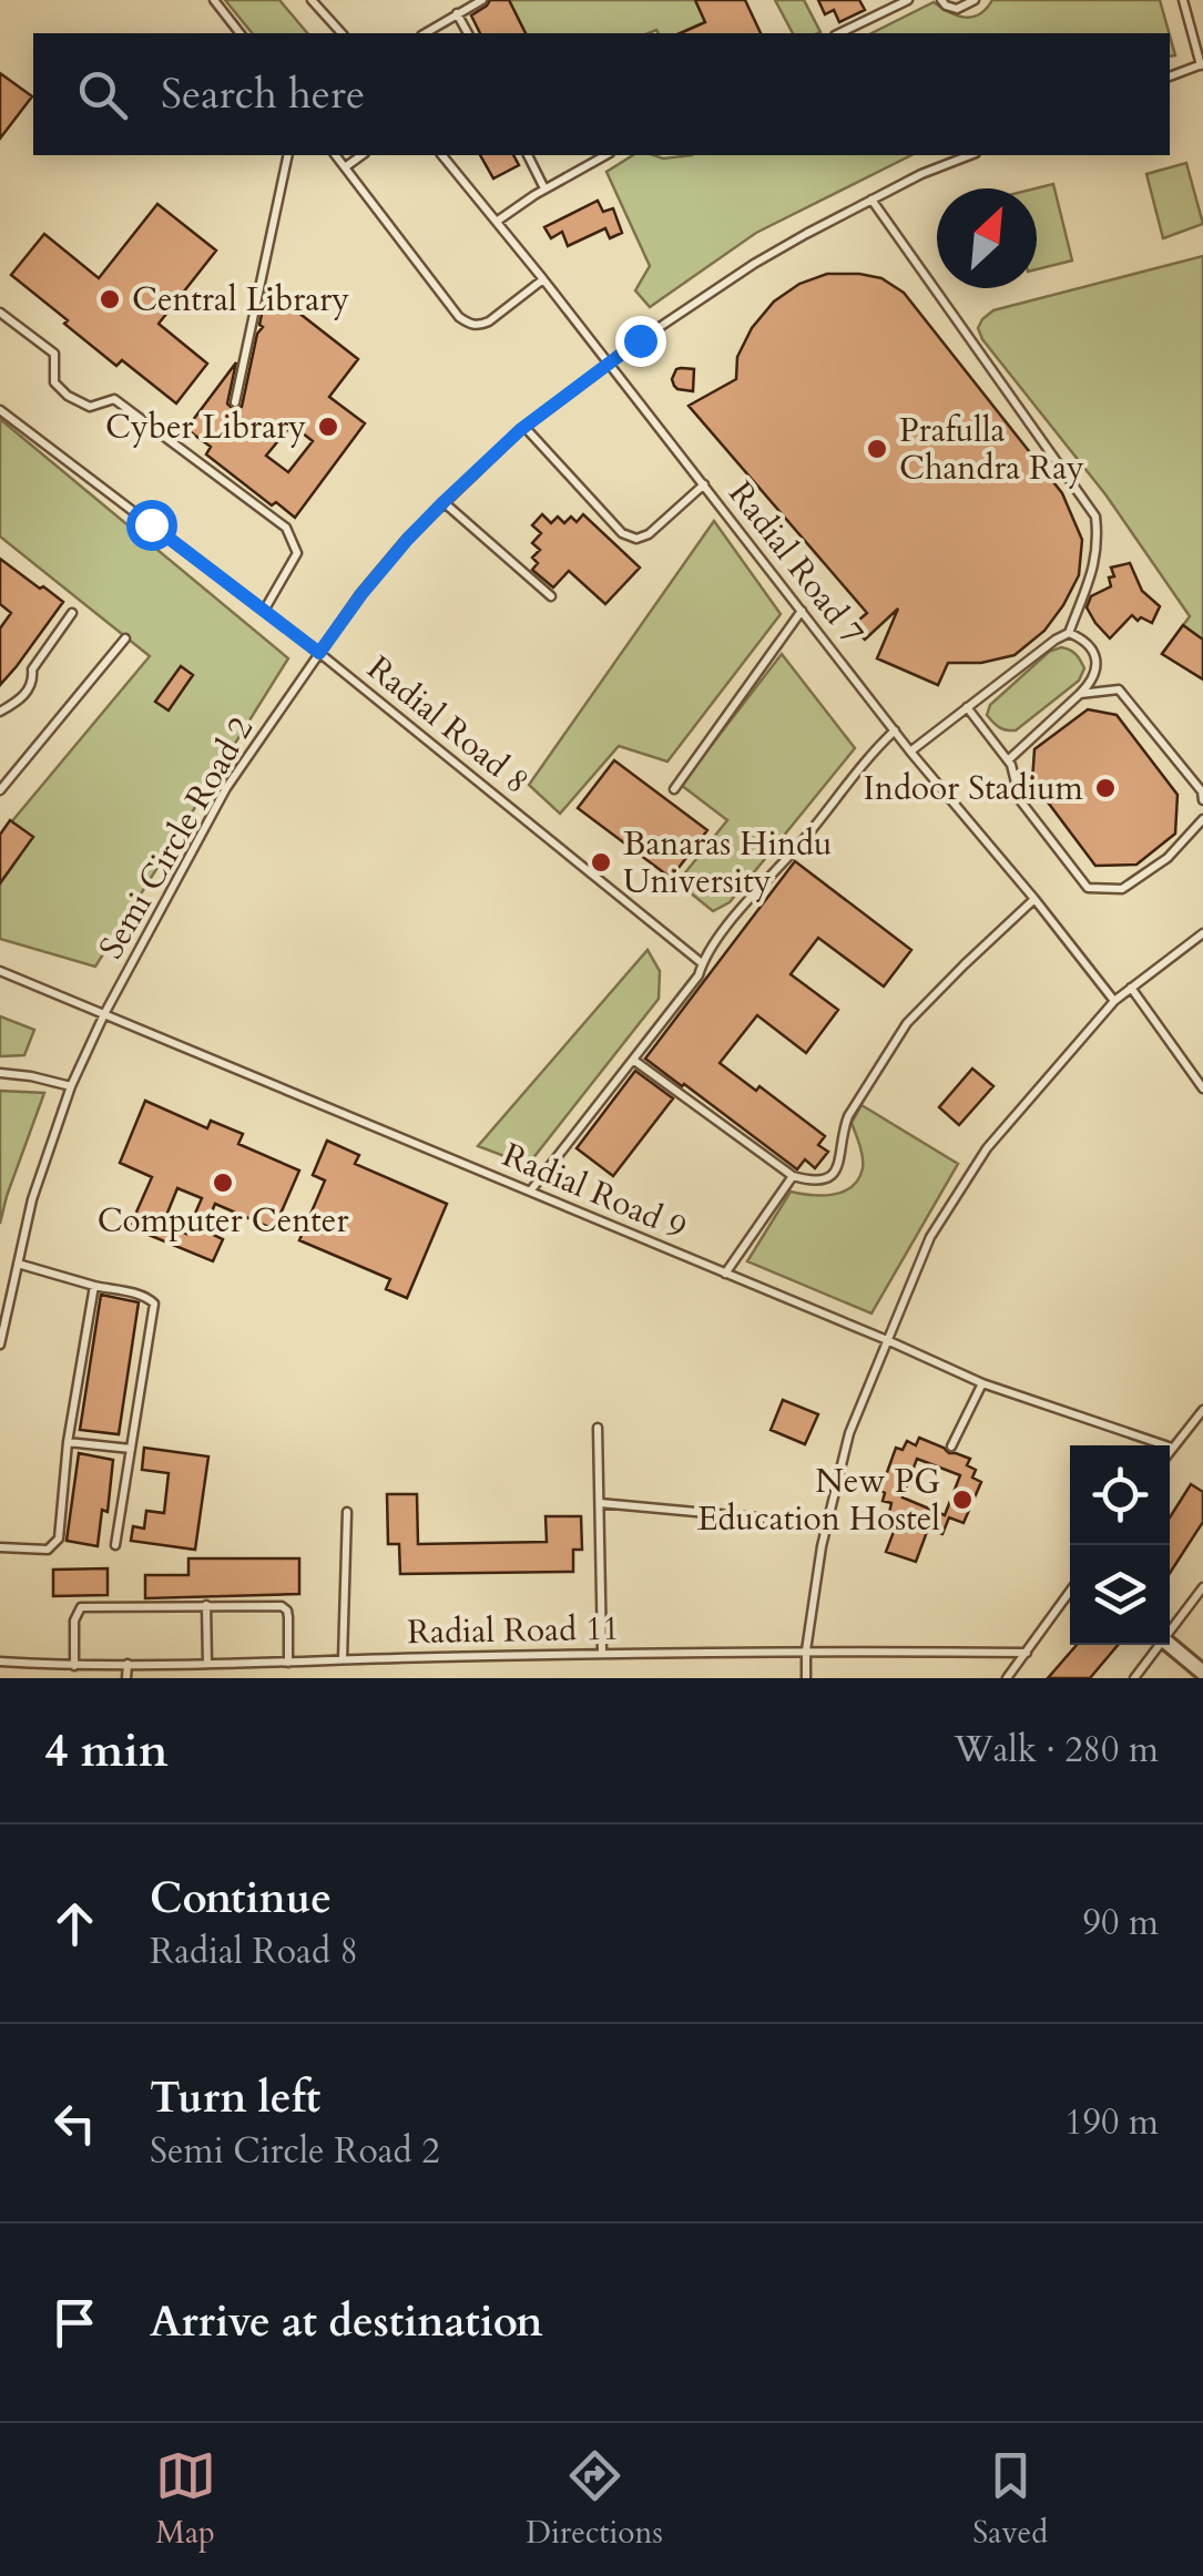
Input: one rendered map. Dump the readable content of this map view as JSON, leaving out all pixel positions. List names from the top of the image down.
{
  "streets": {
    "lane": [
      "Radial Road 7",
      "Radial Road 8",
      "Semi Circle Road 2",
      "Radial Road 9",
      "Radial Road 11"
    ]
  },
  "crossings": [
    ["Radial Road 7", "Semi Circle Road 2"],
    ["Radial Road 8", "Semi Circle Road 2"],
    ["Semi Circle Road 2", "Radial Road 9"]
  ],
  "places": [
    "Central Library",
    "Cyber Library",
    "Prafulla Chandra Ray",
    "Indoor Stadium",
    "Banaras Hindu University",
    "Computer Center",
    "New PG Education Hostel"
  ],
  "north": "top right",
  "page": {
    "search": "Search here",
    "heading": ["4 min", "Walk · 280 m"],
    "list": [
      ["Continue", "Radial Road 8", "90 m"],
      ["Turn left", "Semi Circle Road 2", "190 m"],
      "Arrive at destination"
    ],
    "nav": ["Map", "Directions", "Saved"]
  }
}
